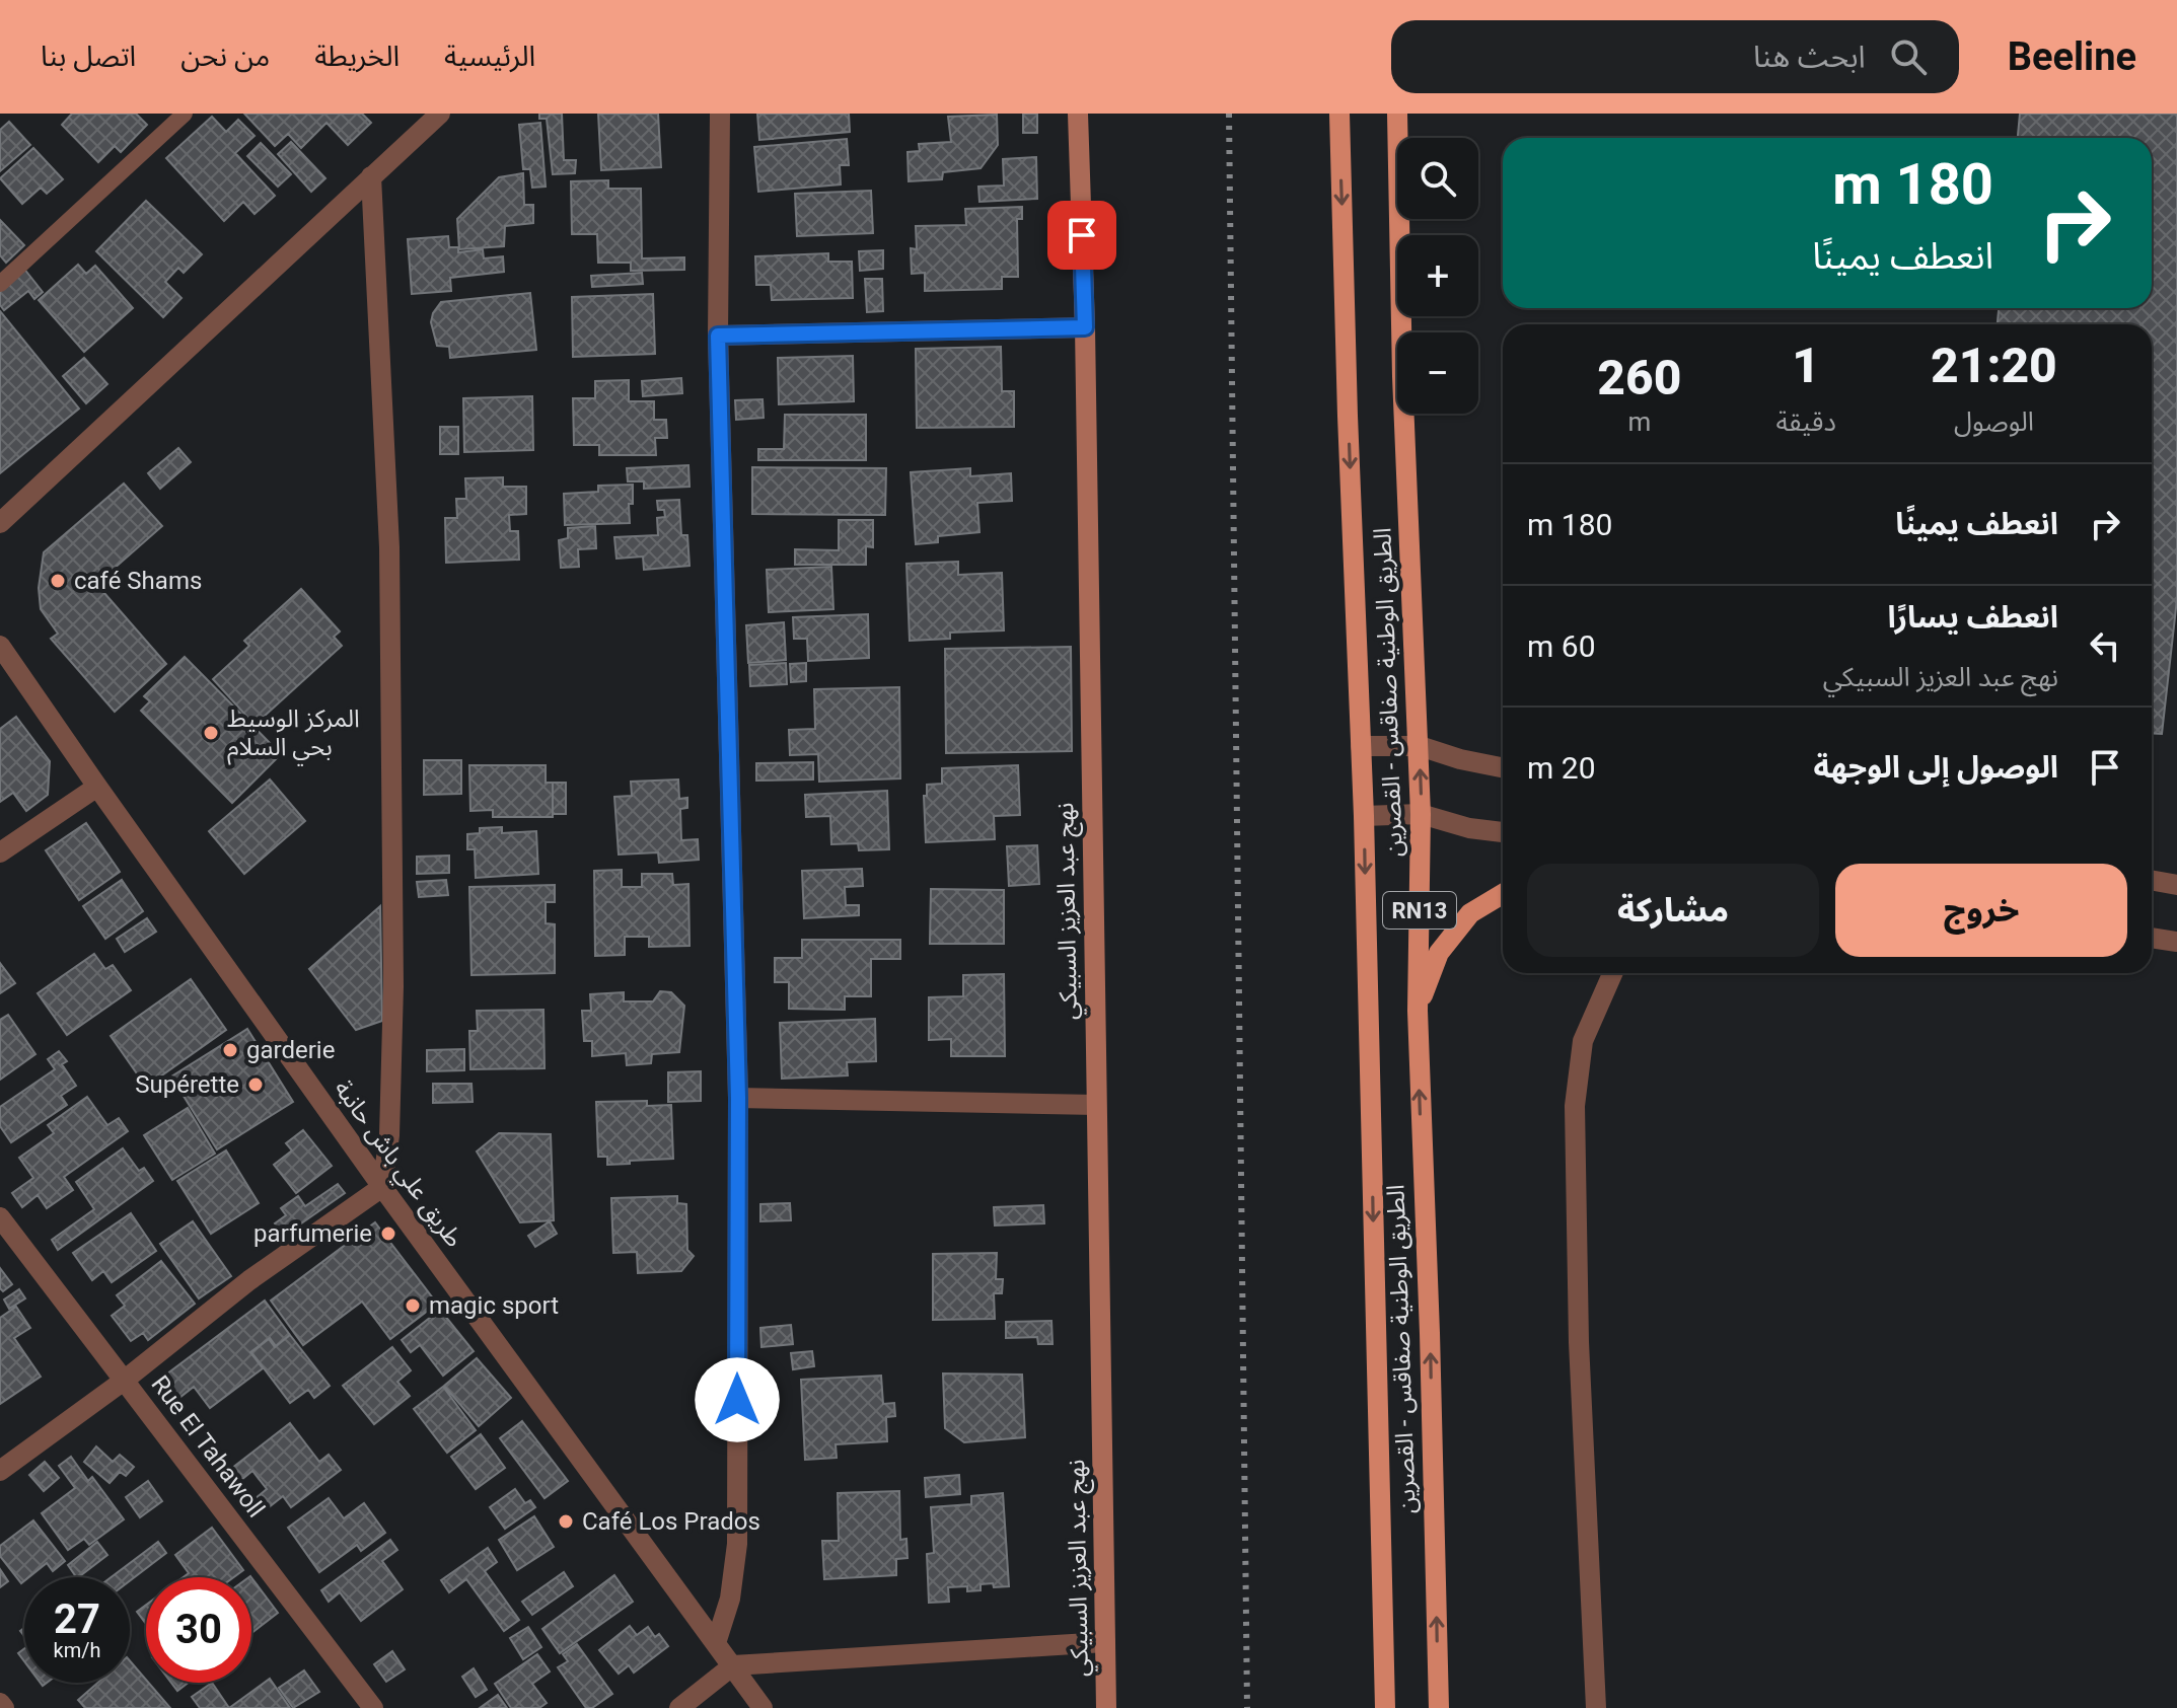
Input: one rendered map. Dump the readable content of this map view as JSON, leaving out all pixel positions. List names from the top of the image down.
{
  "streets": {
    "main road": ["الطريق الوطنية صفاقس - القصرين", "RN13"],
    "street": ["نهج عبد العزيز السبيكي", "طريق علي باش حانبة", "Rue El Tahawoll"]
  },
  "places": [
    "café Shams",
    "المركز الوسيط بحي السلام",
    "garderie",
    "Supérette",
    "parfumerie",
    "magic sport",
    "Café Los Prados"
  ],
  "page": {
    "header": "Beeline",
    "search": "ابحث هنا",
    "nav": [
      "الرئيسية",
      "الخريطة",
      "من نحن",
      "اتصل بنا"
    ],
    "map_buttons": ["+", "−"],
    "turn": ["180 m", "انعطف يمينًا"],
    "eta": [
      "21:20",
      "الوصول",
      "1",
      "دقيقة",
      "260",
      "m"
    ],
    "list": [
      {
        "name": "انعطف يمينًا",
        "value": "180 m"
      },
      {
        "name": "انعطف يسارًا",
        "note": "نهج عبد العزيز السبيكي",
        "value": "60 m"
      },
      {
        "name": "الوصول إلى الوجهة",
        "value": "20 m"
      }
    ],
    "buttons": ["خروج", "مشاركة"],
    "speed": "27 km/h",
    "limit": "30"
  }
}
